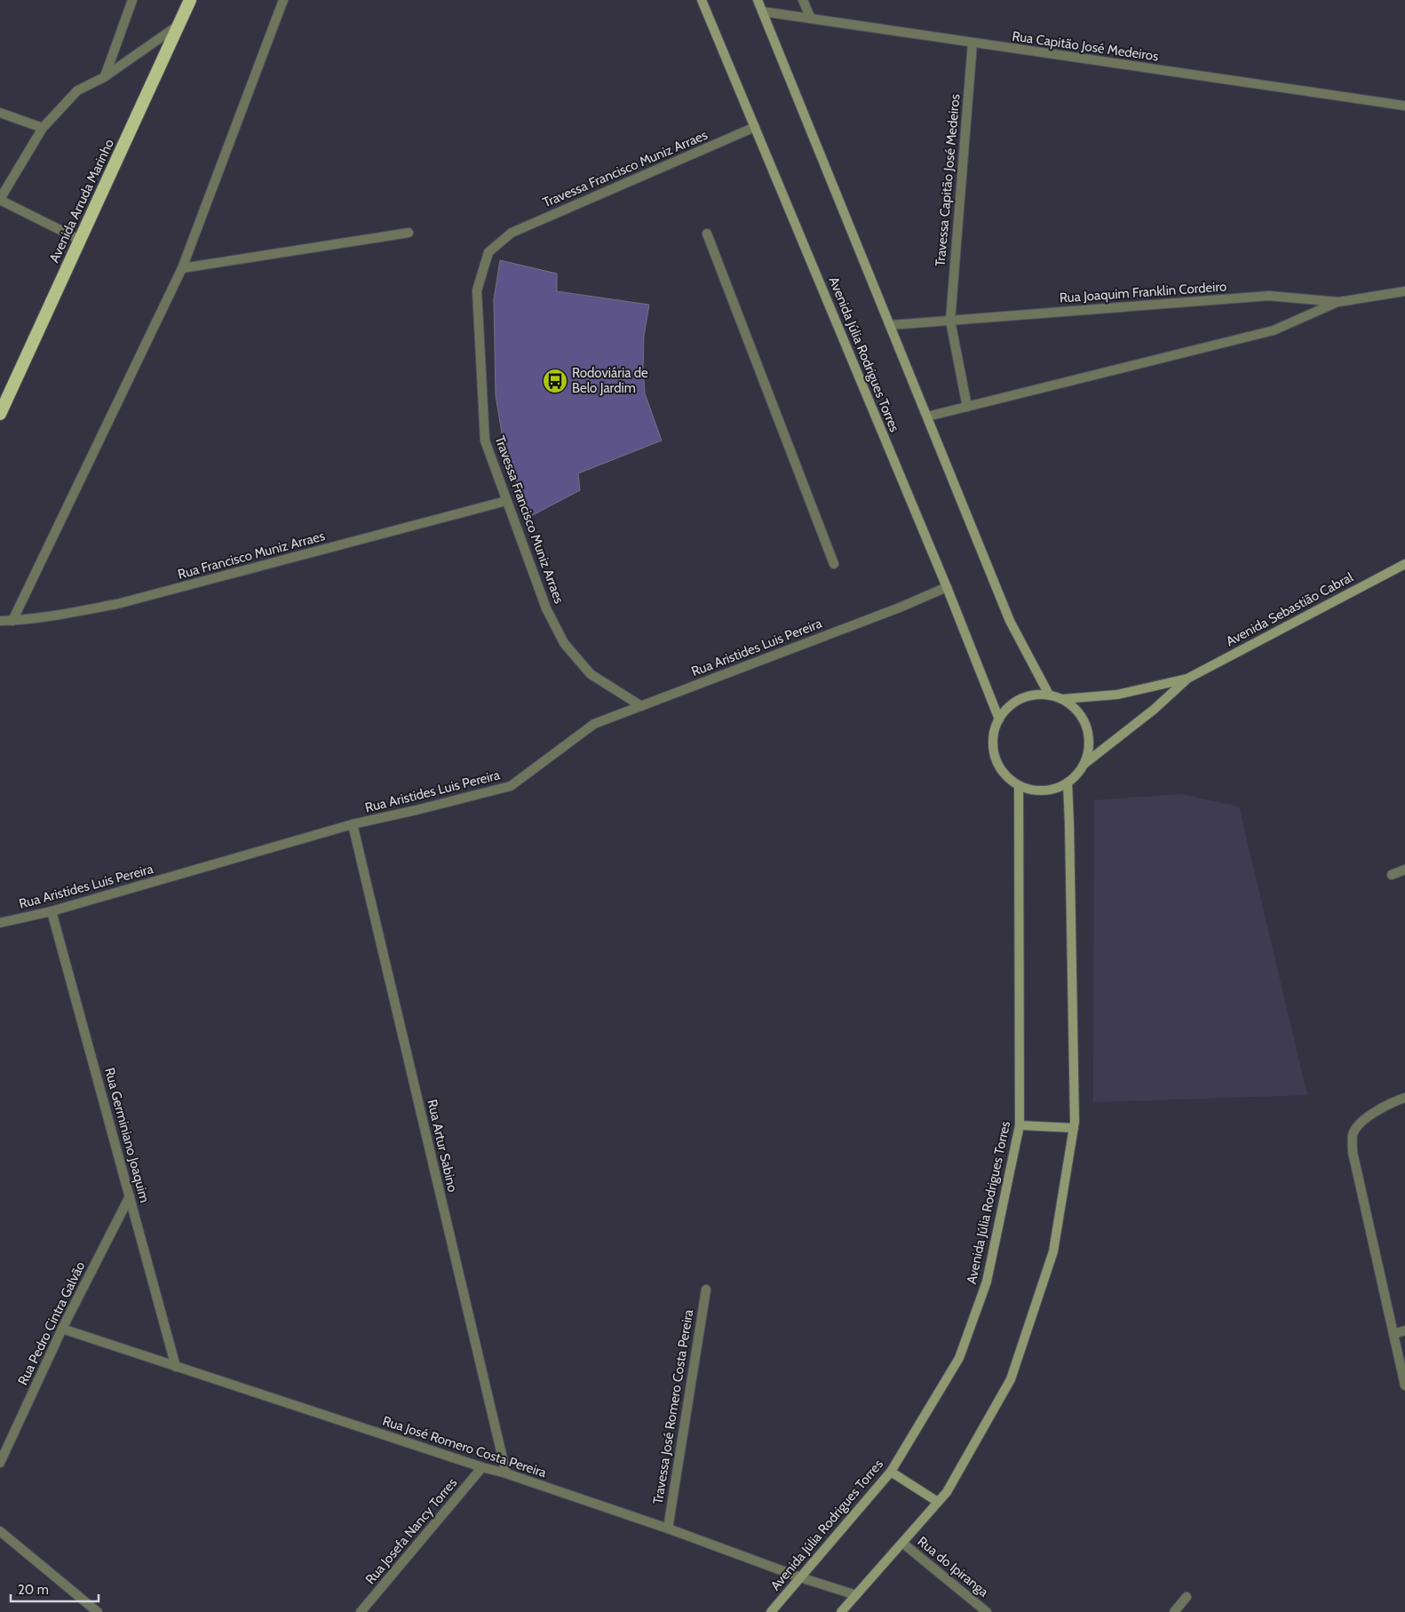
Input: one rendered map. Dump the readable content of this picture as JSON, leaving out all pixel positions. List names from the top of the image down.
{
  "streets": {
    "highway": ["Avenida Arruda Marinho"],
    "main road": ["Avenida Júlia Rodrigues Torres", "Avenida Sebastião Cabral"],
    "street": [
      "Rua Capitão José Medeiros",
      "Travessa Francisco Muniz Arraes",
      "Travessa Capitão José Medeiros",
      "Rua Joaquim Franklin Cordeiro",
      "Rua Francisco Muniz Arraes",
      "Rua Aristides Luis Pereira",
      "Rua Germiniano Joaquim",
      "Rua Artur Sabino",
      "Rua Pedro Cintra Galvão",
      "Travessa José Romero Costa Pereira",
      "Rua José Romero Costa Pereira",
      "Rua Josefa Nancy Torres",
      "Rua do Ipiranga"
    ]
  },
  "crossings": [
    ["Rua Capitão José Medeiros", "Travessa Capitão José Medeiros"],
    ["Travessa Francisco Muniz Arraes", "Avenida Júlia Rodrigues Torres"],
    ["Travessa Francisco Muniz Arraes", "Rua Francisco Muniz Arraes"],
    ["Travessa Francisco Muniz Arraes", "Rua Aristides Luis Pereira"],
    ["Travessa Capitão José Medeiros", "Rua Joaquim Franklin Cordeiro"],
    ["Avenida Júlia Rodrigues Torres", "Avenida Sebastião Cabral"],
    ["Avenida Júlia Rodrigues Torres", "Rua Aristides Luis Pereira"],
    ["Avenida Júlia Rodrigues Torres", "Rua José Romero Costa Pereira"],
    ["Rua Aristides Luis Pereira", "Rua Germiniano Joaquim"],
    ["Rua Aristides Luis Pereira", "Rua Artur Sabino"],
    ["Rua Germiniano Joaquim", "Rua Pedro Cintra Galvão"],
    ["Rua Germiniano Joaquim", "Rua José Romero Costa Pereira"],
    ["Rua Artur Sabino", "Rua José Romero Costa Pereira"],
    ["Rua Pedro Cintra Galvão", "Rua José Romero Costa Pereira"],
    ["Travessa José Romero Costa Pereira", "Rua José Romero Costa Pereira"],
    ["Rua José Romero Costa Pereira", "Rua Josefa Nancy Torres"]
  ],
  "places": {
    "bus stop": ["Rodoviária de Belo Jardim"]
  },
  "scale_bar": "20 m"
}
